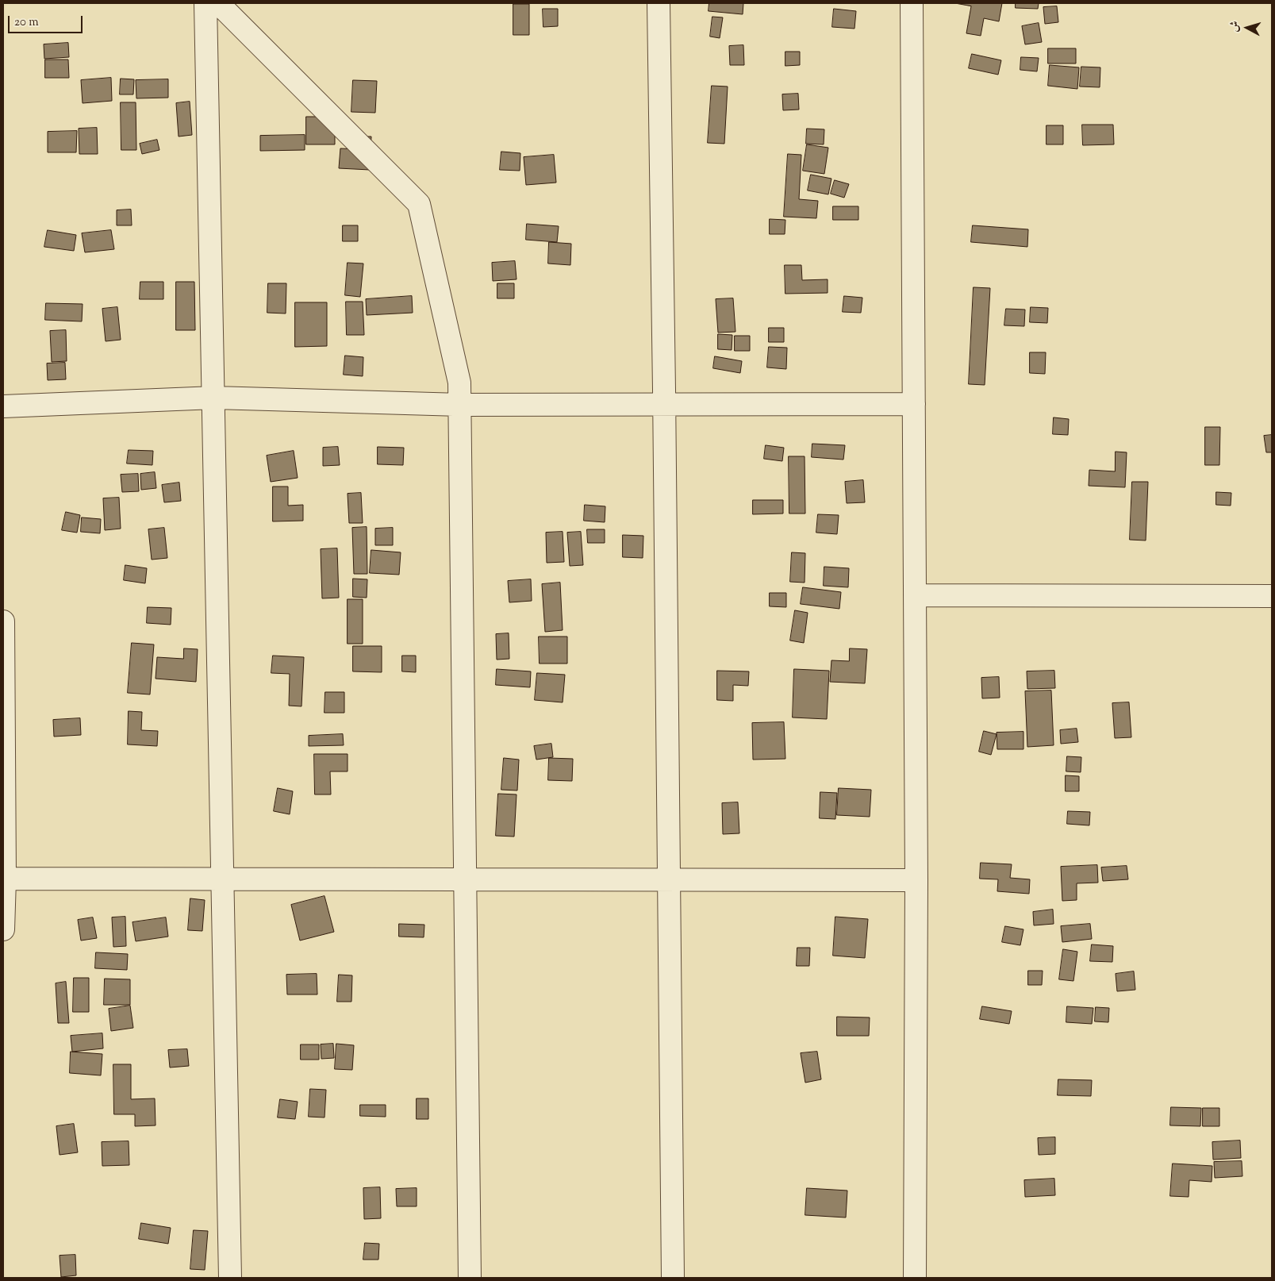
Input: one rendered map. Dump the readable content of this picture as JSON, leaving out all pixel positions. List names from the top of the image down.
{
  "scale_bar": "20 m",
  "north": "left"
}
